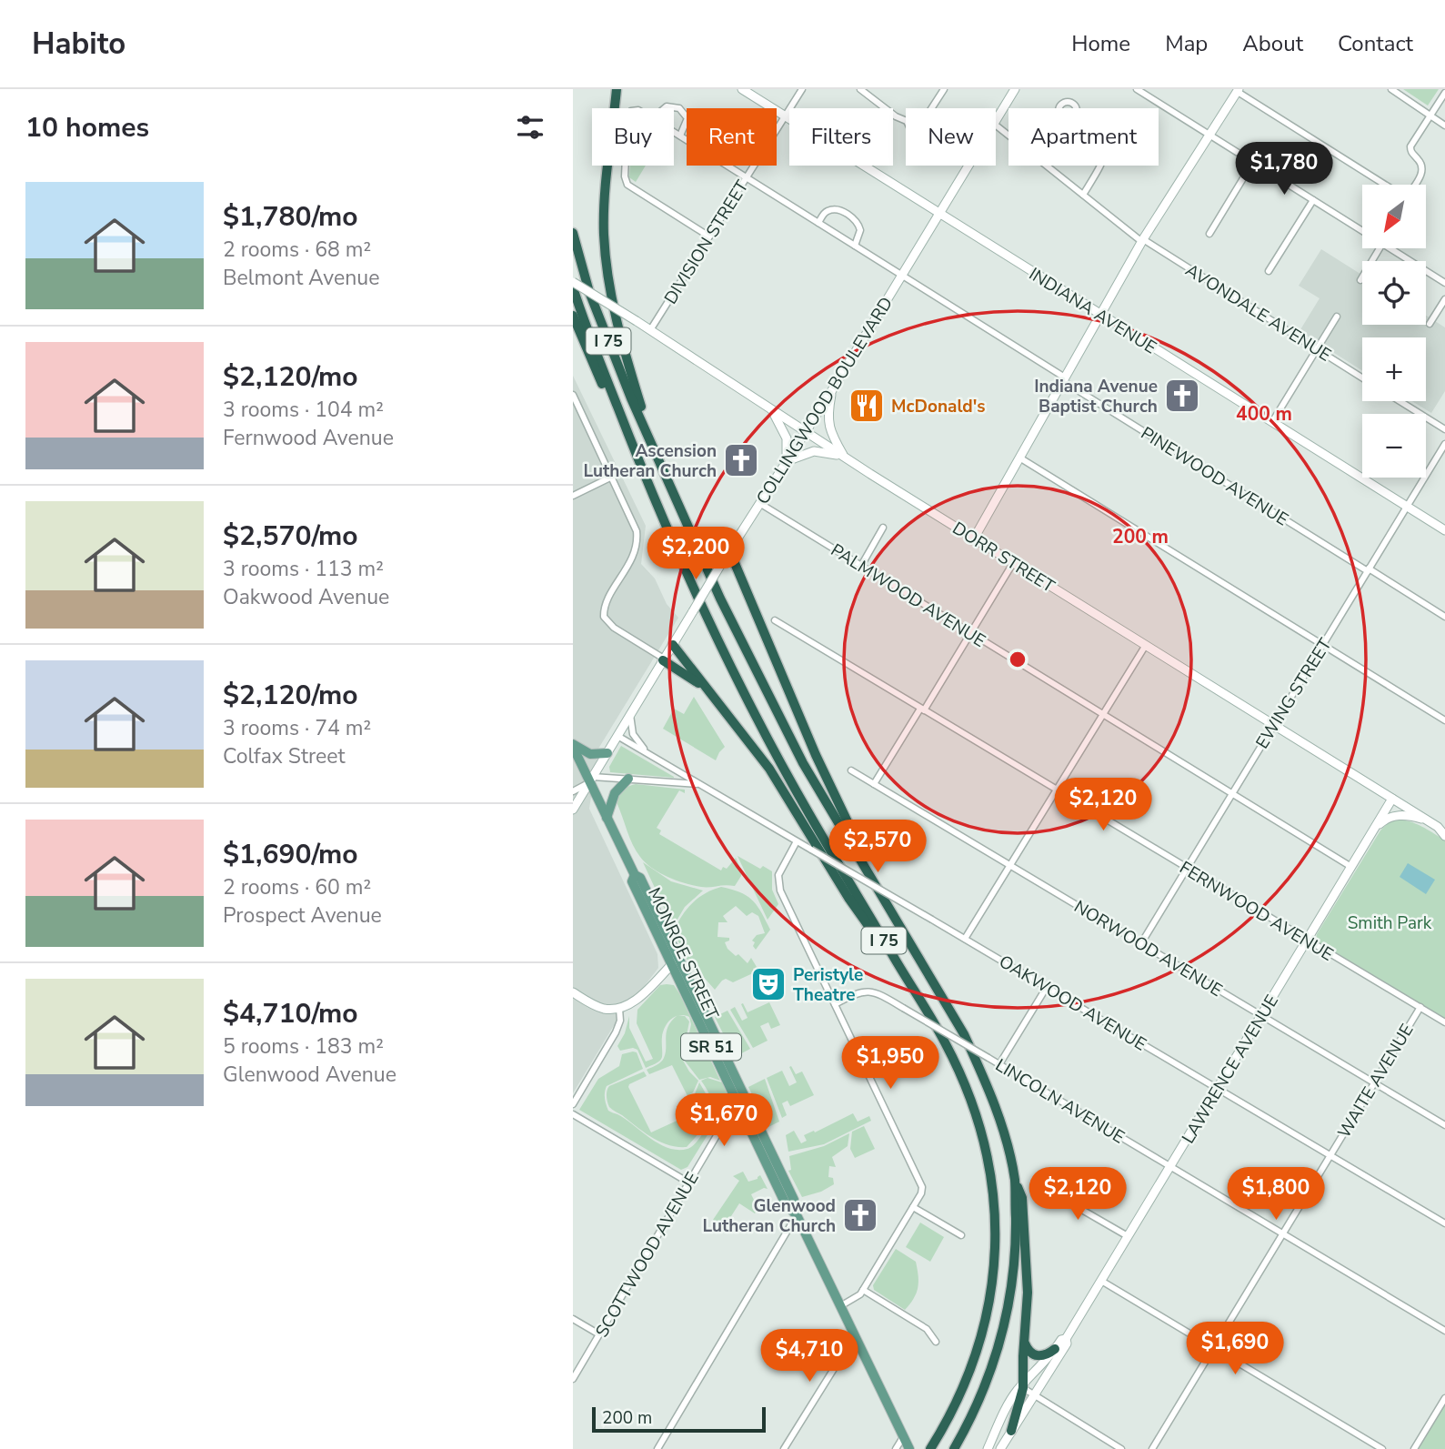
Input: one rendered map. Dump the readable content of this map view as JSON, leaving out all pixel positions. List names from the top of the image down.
{
  "streets": {
    "highway": ["I 75"],
    "main road": ["MONROE STREET", "SR 51"],
    "street": [
      "DIVISION STREET",
      "INDIANA AVENUE",
      "AVONDALE AVENUE",
      "COLLINGWOOD BOULEVARD",
      "PINEWOOD AVENUE",
      "DORR STREET",
      "PALMWOOD AVENUE",
      "EWING STREET",
      "FERNWOOD AVENUE",
      "NORWOOD AVENUE",
      "OAKWOOD AVENUE",
      "LAWRENCE AVENUE",
      "WAITE AVENUE",
      "LINCOLN AVENUE",
      "SCOTTWOOD AVENUE"
    ]
  },
  "crossings": [
    ["DIVISION STREET", "INDIANA AVENUE"],
    ["DIVISION STREET", "PINEWOOD AVENUE"],
    ["DIVISION STREET", "DORR STREET"],
    ["INDIANA AVENUE", "COLLINGWOOD BOULEVARD"],
    ["INDIANA AVENUE", "EWING STREET"],
    ["COLLINGWOOD BOULEVARD", "PINEWOOD AVENUE"],
    ["COLLINGWOOD BOULEVARD", "DORR STREET"],
    ["COLLINGWOOD BOULEVARD", "PALMWOOD AVENUE"],
    ["COLLINGWOOD BOULEVARD", "MONROE STREET"],
    ["COLLINGWOOD BOULEVARD", "OAKWOOD AVENUE"],
    ["PINEWOOD AVENUE", "EWING STREET"],
    ["DORR STREET", "EWING STREET"],
    ["DORR STREET", "LAWRENCE AVENUE"],
    ["PALMWOOD AVENUE", "EWING STREET"],
    ["PALMWOOD AVENUE", "LAWRENCE AVENUE"],
    ["EWING STREET", "FERNWOOD AVENUE"],
    ["EWING STREET", "NORWOOD AVENUE"],
    ["FERNWOOD AVENUE", "LAWRENCE AVENUE"],
    ["FERNWOOD AVENUE", "WAITE AVENUE"],
    ["NORWOOD AVENUE", "LAWRENCE AVENUE"],
    ["NORWOOD AVENUE", "WAITE AVENUE"],
    ["MONROE STREET", "OAKWOOD AVENUE"],
    ["MONROE STREET", "SCOTTWOOD AVENUE"],
    ["OAKWOOD AVENUE", "LAWRENCE AVENUE"],
    ["OAKWOOD AVENUE", "WAITE AVENUE"],
    ["LAWRENCE AVENUE", "LINCOLN AVENUE"],
    ["WAITE AVENUE", "LINCOLN AVENUE"]
  ],
  "parks": ["Smith Park"],
  "places": {
    "church": ["Indiana Avenue Baptist Church", "Ascension Lutheran Church", "Glenwood Lutheran Church"],
    "restaurant": ["McDonald's"],
    "theatre": ["Peristyle Theatre"]
  },
  "scale_bar": "200 m",
  "north": "bottom left",
  "page": {
    "header": "Habito",
    "nav": [
      "Home",
      "Map",
      "About",
      "Contact"
    ],
    "heading": "10 homes",
    "chip": [
      "Buy",
      "Rent",
      "Filters",
      "New",
      "Apartment"
    ],
    "price": [
      "$1,780",
      "$2,200",
      "$2,120",
      "$2,570",
      "$1,950",
      "$1,670",
      "$2,120",
      "$1,800",
      "$1,690",
      "$4,710"
    ],
    "list": [
      {
        "name": "$1,780/mo",
        "note": "2 rooms · 68 m² · Belmont Avenue"
      },
      {
        "name": "$2,120/mo",
        "note": "3 rooms · 104 m² · Fernwood Avenue"
      },
      {
        "name": "$2,570/mo",
        "note": "3 rooms · 113 m² · Oakwood Avenue"
      },
      {
        "name": "$2,120/mo",
        "note": "3 rooms · 74 m² · Colfax Street"
      },
      {
        "name": "$1,690/mo",
        "note": "2 rooms · 60 m² · Prospect Avenue"
      },
      {
        "name": "$4,710/mo",
        "note": "5 rooms · 183 m² · Glenwood Avenue"
      }
    ],
    "map_buttons": ["+", "−"],
    "scale": "200 m"
  },
  "rings": ["400 m", "200 m"]
}
